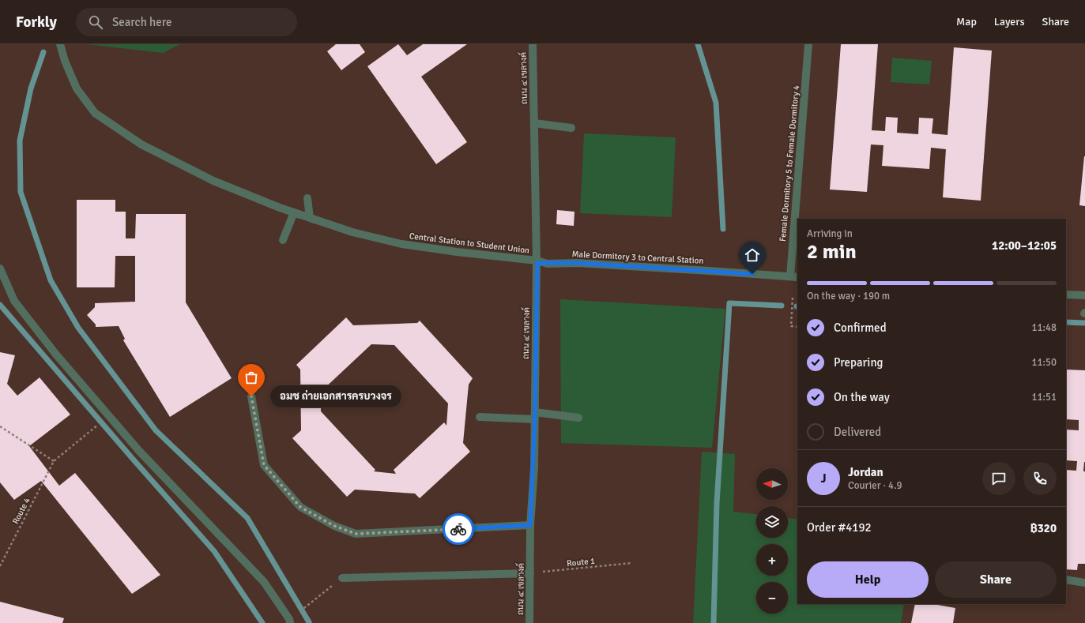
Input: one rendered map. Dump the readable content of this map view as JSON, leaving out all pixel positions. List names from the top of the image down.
{
  "streets": {
    "street": ["Female Dormitory 5 to Female Dormitory 4", "Central Station to Student Union", "Male Dormitory 3 to Central Station"],
    "path": ["Route 4", "Route 1"]
  },
  "crossings": [
    ["Female Dormitory 5 to Female Dormitory 4", "Male Dormitory 3 to Central Station"],
    ["Central Station to Student Union", "Male Dormitory 3 to Central Station"]
  ],
  "places": ["อมช ถ่ายเอกสารครบวงจร"],
  "north": "left",
  "page": {
    "header": "Forkly",
    "search": "Search here",
    "nav": ["Map", "Layers", "Share"],
    "heading": ["2 min", "Arriving in", "12:00–12:05"],
    "panel": [
      "Jordan",
      "Courier · 4.9",
      "Order #4192",
      "฿320"
    ],
    "bar": "On the way · 190 m",
    "list": [
      ["Confirmed", "11:48"],
      ["Preparing", "11:50"],
      ["On the way", "11:51"],
      "Delivered"
    ],
    "bubble": "อมช ถ่ายเอกสารครบวงจร",
    "round": "J",
    "map_buttons": ["+", "−"],
    "buttons": ["Help", "Share"]
  }
}
